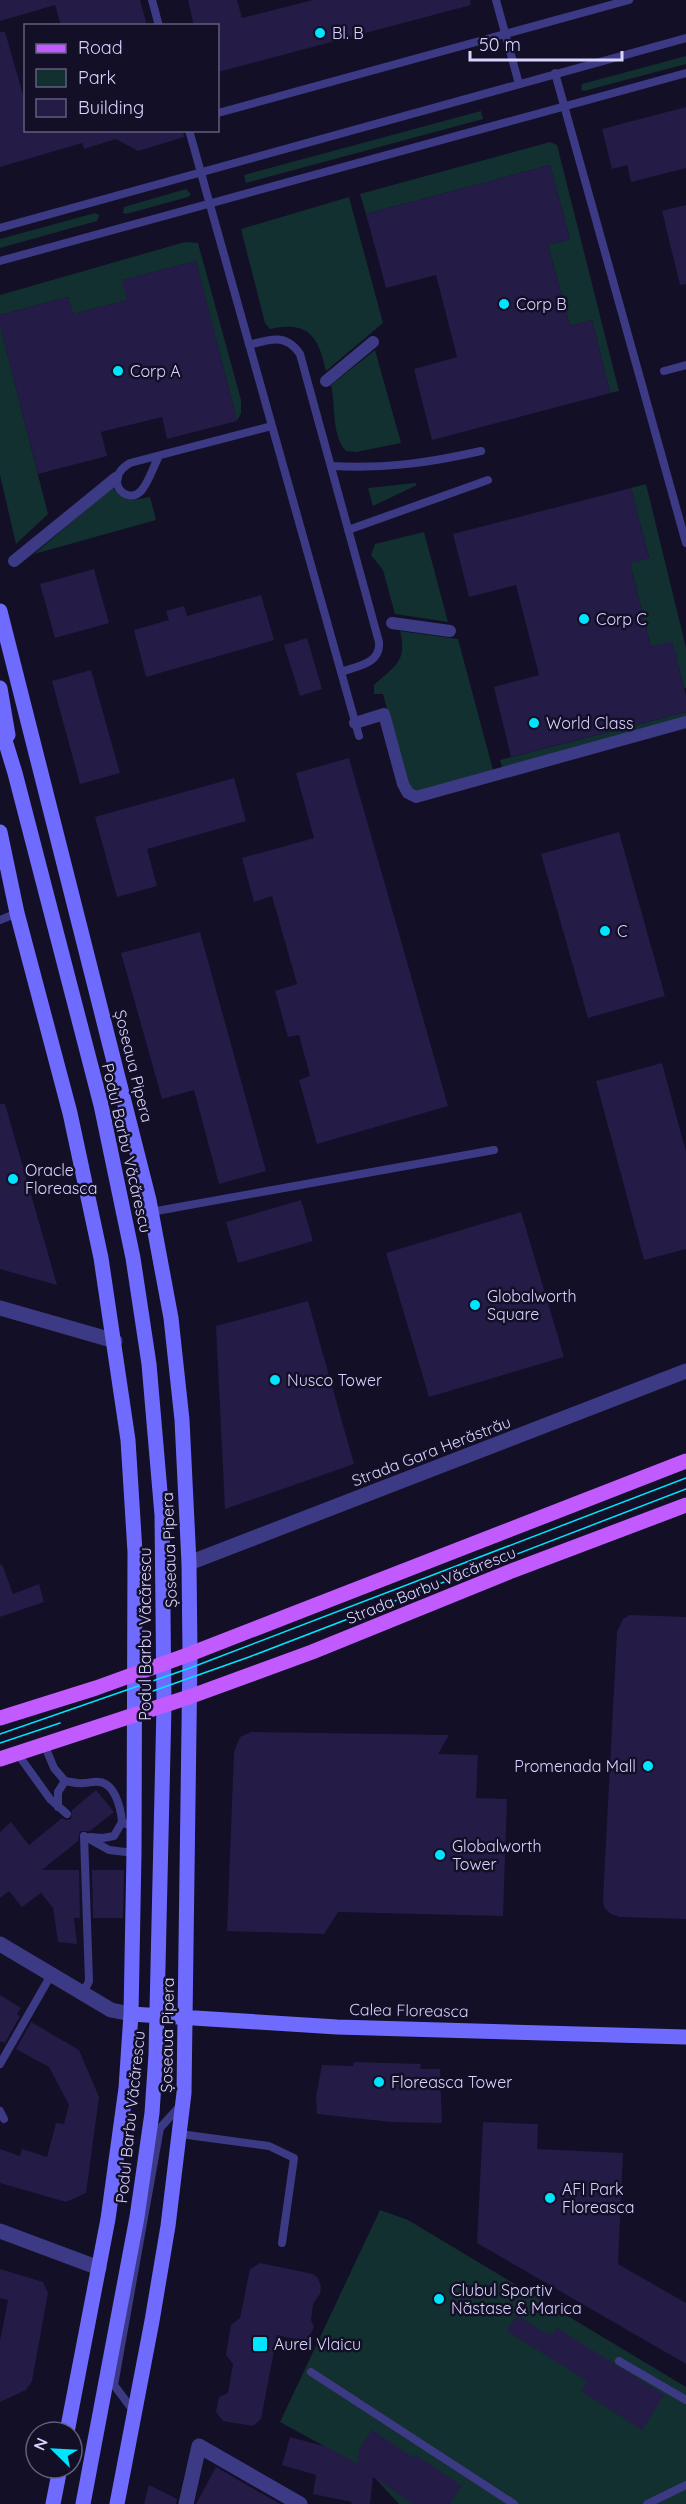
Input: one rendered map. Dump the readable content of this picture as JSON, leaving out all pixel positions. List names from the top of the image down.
{
  "streets": {
    "main road": [
      "Șoseaua Pipera",
      "Podul Barbu Văcărescu",
      "Strada Barbu Văcărescu",
      "Calea Floreasca"
    ],
    "street": ["Strada Gara Herăstrău"]
  },
  "crossings": [
    ["Șoseaua Pipera", "Strada Gara Herăstrău"],
    ["Șoseaua Pipera", "Strada Barbu Văcărescu"],
    ["Șoseaua Pipera", "Calea Floreasca"]
  ],
  "places": {
    "other": [
      "Bl. B",
      "Corp B",
      "Corp A",
      "Corp C",
      "World Class",
      "C",
      "Oracle Floreasca",
      "Globalworth Square",
      "Nusco Tower",
      "Promenada Mall",
      "Globalworth Tower",
      "Floreasca Tower",
      "AFI Park Floreasca",
      "Clubul Sportiv Năstase & Marica"
    ],
    "transit": ["Aurel Vlaicu"]
  },
  "legend": ["Road", "Park", "Building"],
  "scale_bar": "50 m",
  "north": "top left"
}
